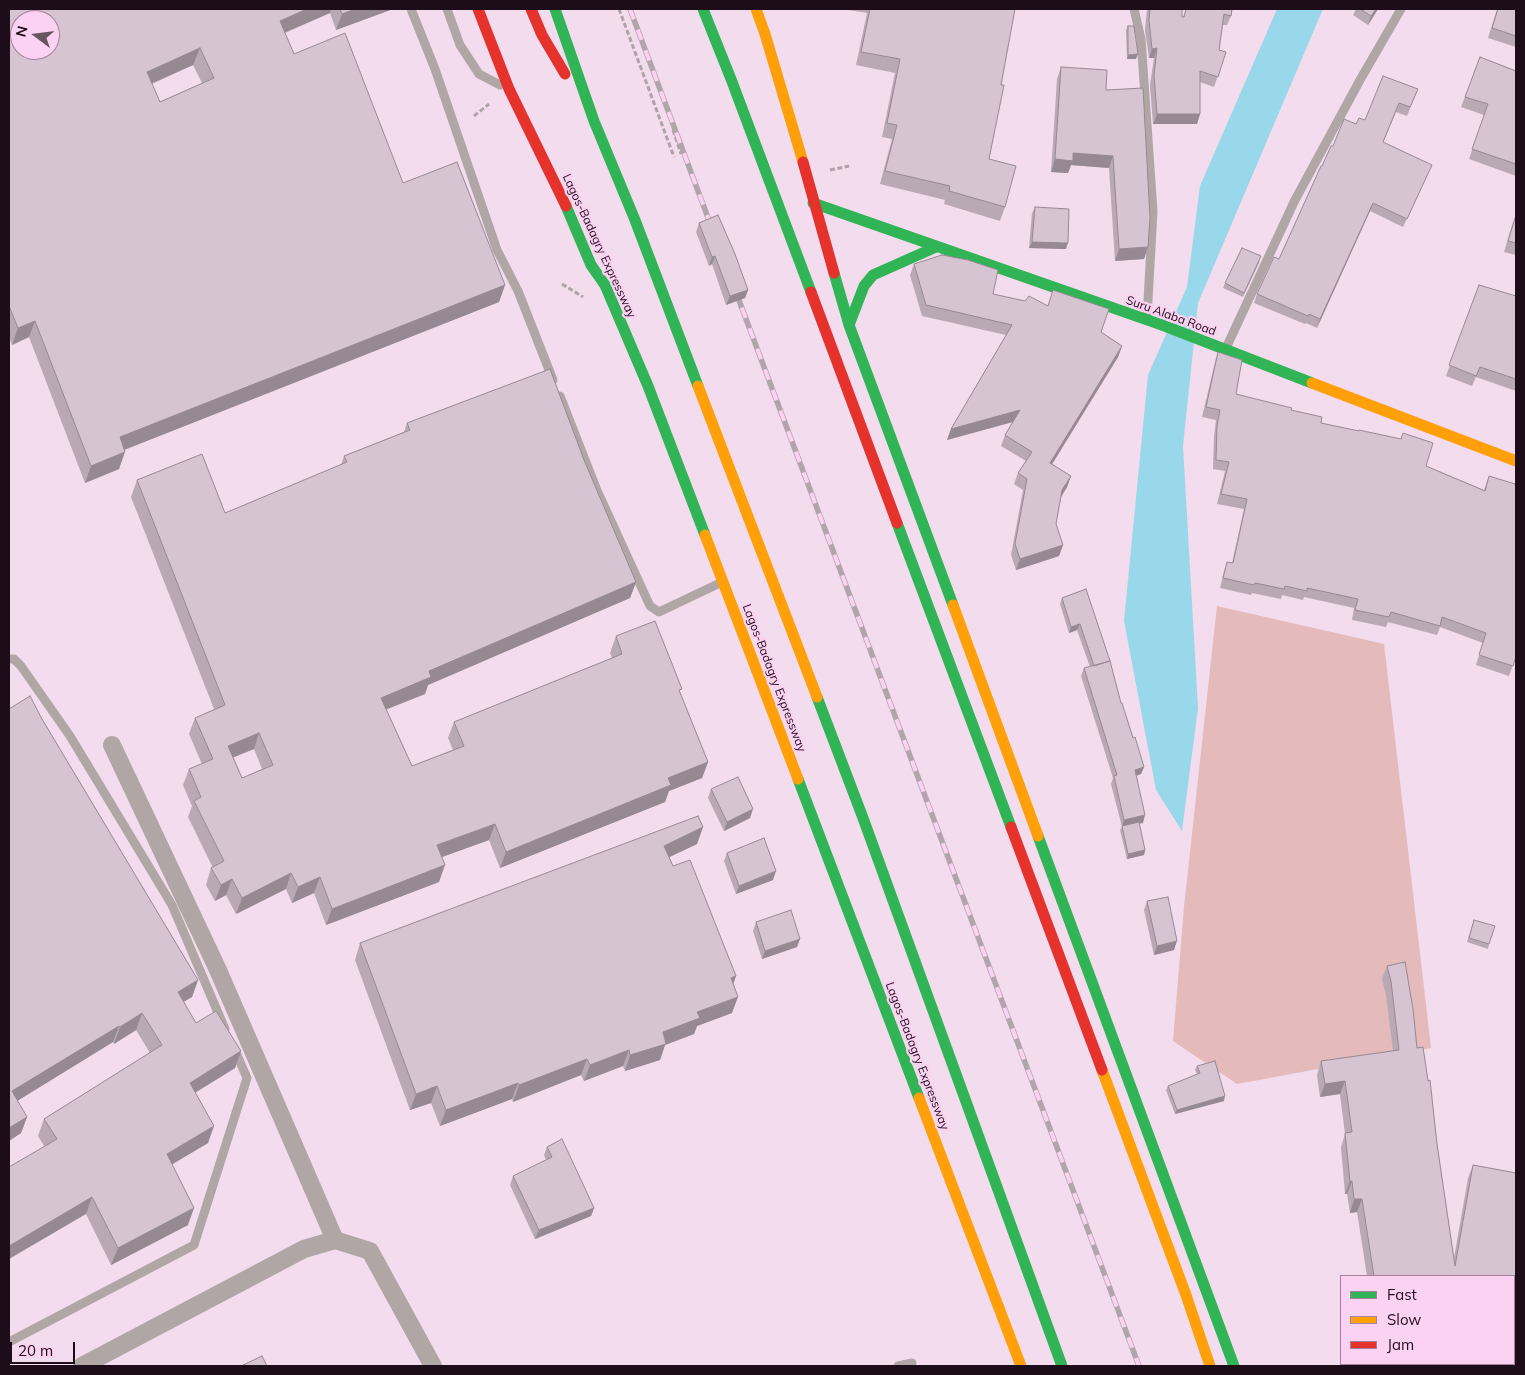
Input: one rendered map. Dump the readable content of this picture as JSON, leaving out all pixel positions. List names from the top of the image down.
{
  "streets": {
    "main road": ["Lagos-Badagry Expressway", "Suru Alaba Road"]
  },
  "legend": ["Fast", "Slow", "Jam"],
  "scale_bar": "20 m",
  "north": "left"
}
